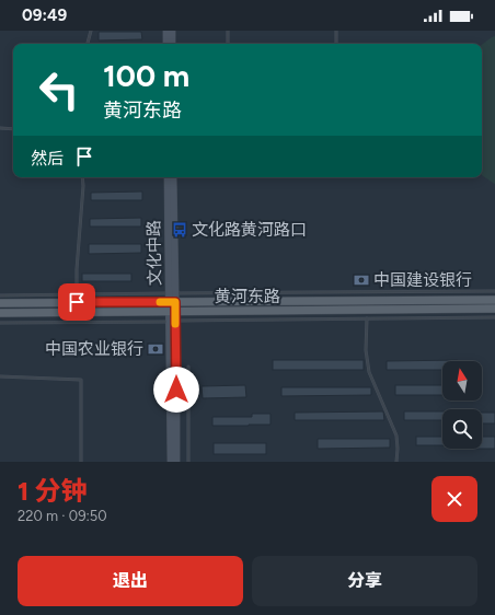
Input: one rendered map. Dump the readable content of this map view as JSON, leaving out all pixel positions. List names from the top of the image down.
{
  "streets": {
    "main road": ["黄河东路"],
    "street": ["文化中路"]
  },
  "crossings": [
    ["文化中路", "黄河东路"]
  ],
  "places": {
    "bus stop": ["文化路黄河路口"],
    "bank": ["中国建设银行", "中国农业银行"]
  },
  "north": "top",
  "page": {
    "status": "09:49",
    "turn": ["100 m", "黄河东路"],
    "then": "然后",
    "heading": ["1 分钟", "220 m · 09:50"],
    "buttons": ["退出", "分享"]
  }
}
